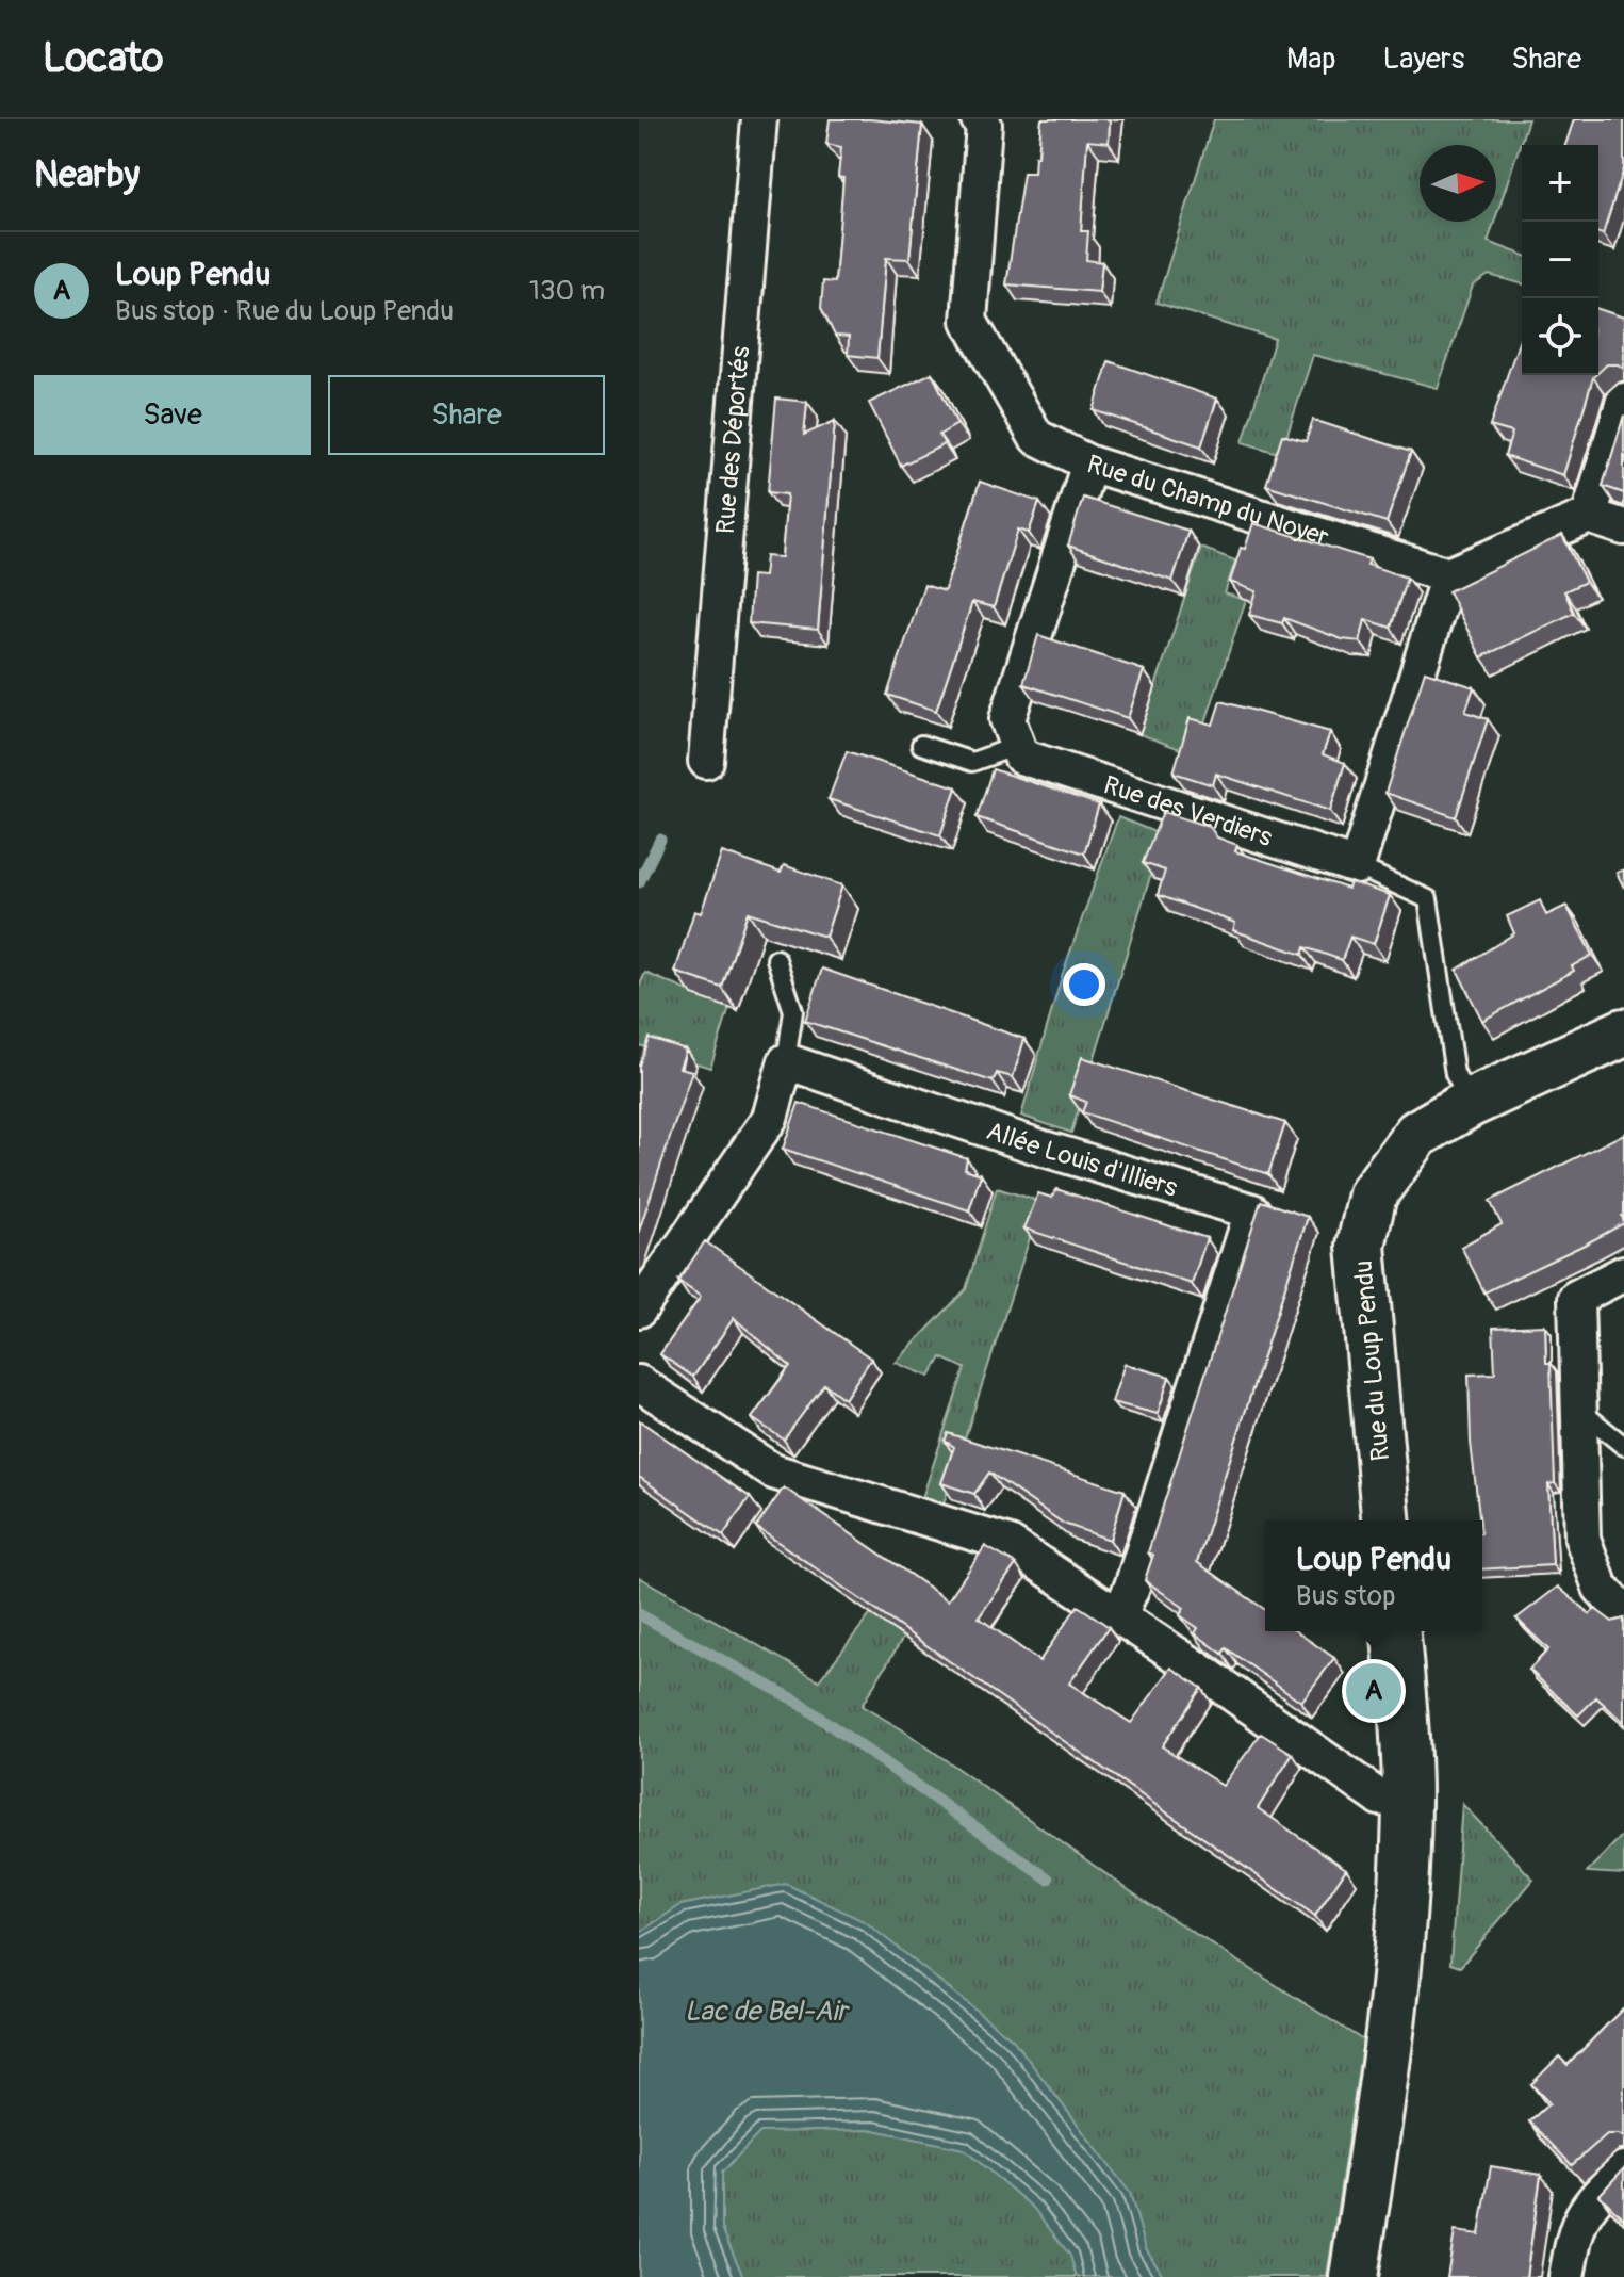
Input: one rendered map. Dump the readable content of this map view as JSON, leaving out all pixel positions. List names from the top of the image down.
{
  "streets": {
    "street": [
      "Rue des Déportés",
      "Rue du Champ du Noyer",
      "Rue des Verdiers",
      "Allée Louis d'Illiers",
      "Rue du Loup Pendu"
    ]
  },
  "water": ["Lac de Bel-Air"],
  "north": "right",
  "page": {
    "header": "Locato",
    "nav": ["Map", "Layers", "Share"],
    "heading": "Nearby",
    "map_buttons": ["+", "−"],
    "list": [
      {
        "mark": "A",
        "name": "Loup Pendu",
        "note": "Bus stop · Rue du Loup Pendu",
        "value": "130 m"
      }
    ],
    "buttons": ["Save", "Share"],
    "popup": ["Loup Pendu", "Bus stop"],
    "pins": "A"
  }
}
